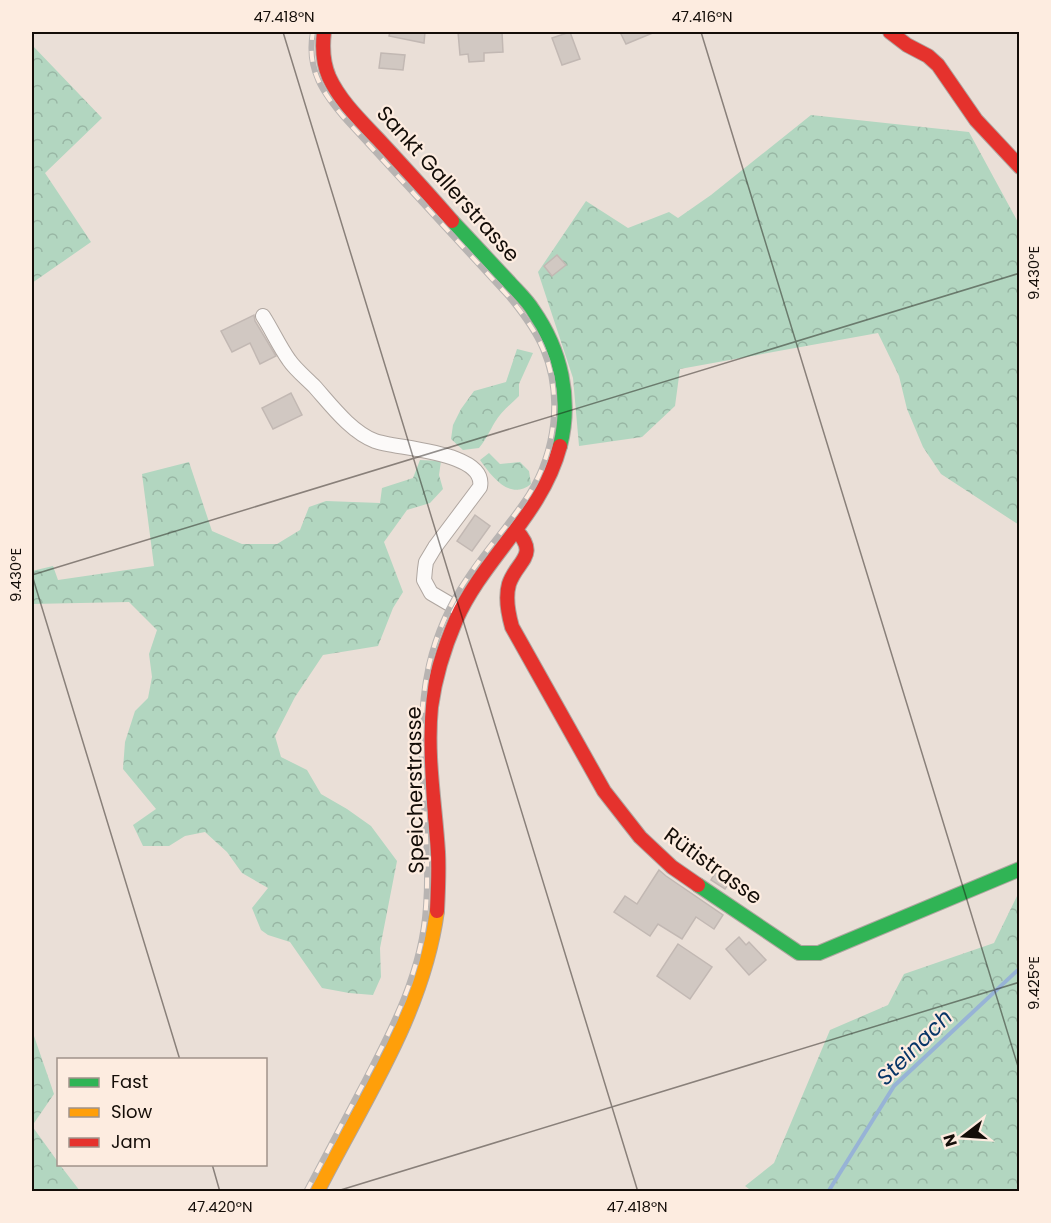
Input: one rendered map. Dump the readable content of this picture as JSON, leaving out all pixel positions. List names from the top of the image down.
{
  "streets": {
    "main road": ["Sankt Gallerstrasse", "Speicherstrasse", "Rütistrasse"]
  },
  "crossings": [
    ["Sankt Gallerstrasse", "Speicherstrasse"],
    ["Speicherstrasse", "Rütistrasse"]
  ],
  "water": ["Steinach"],
  "legend": ["Fast", "Slow", "Jam"],
  "north": "left",
  "coordinates": [
    "47.418°N",
    "47.416°N",
    "9.430°E",
    "9.425°E",
    "47.420°N"
  ]
}
